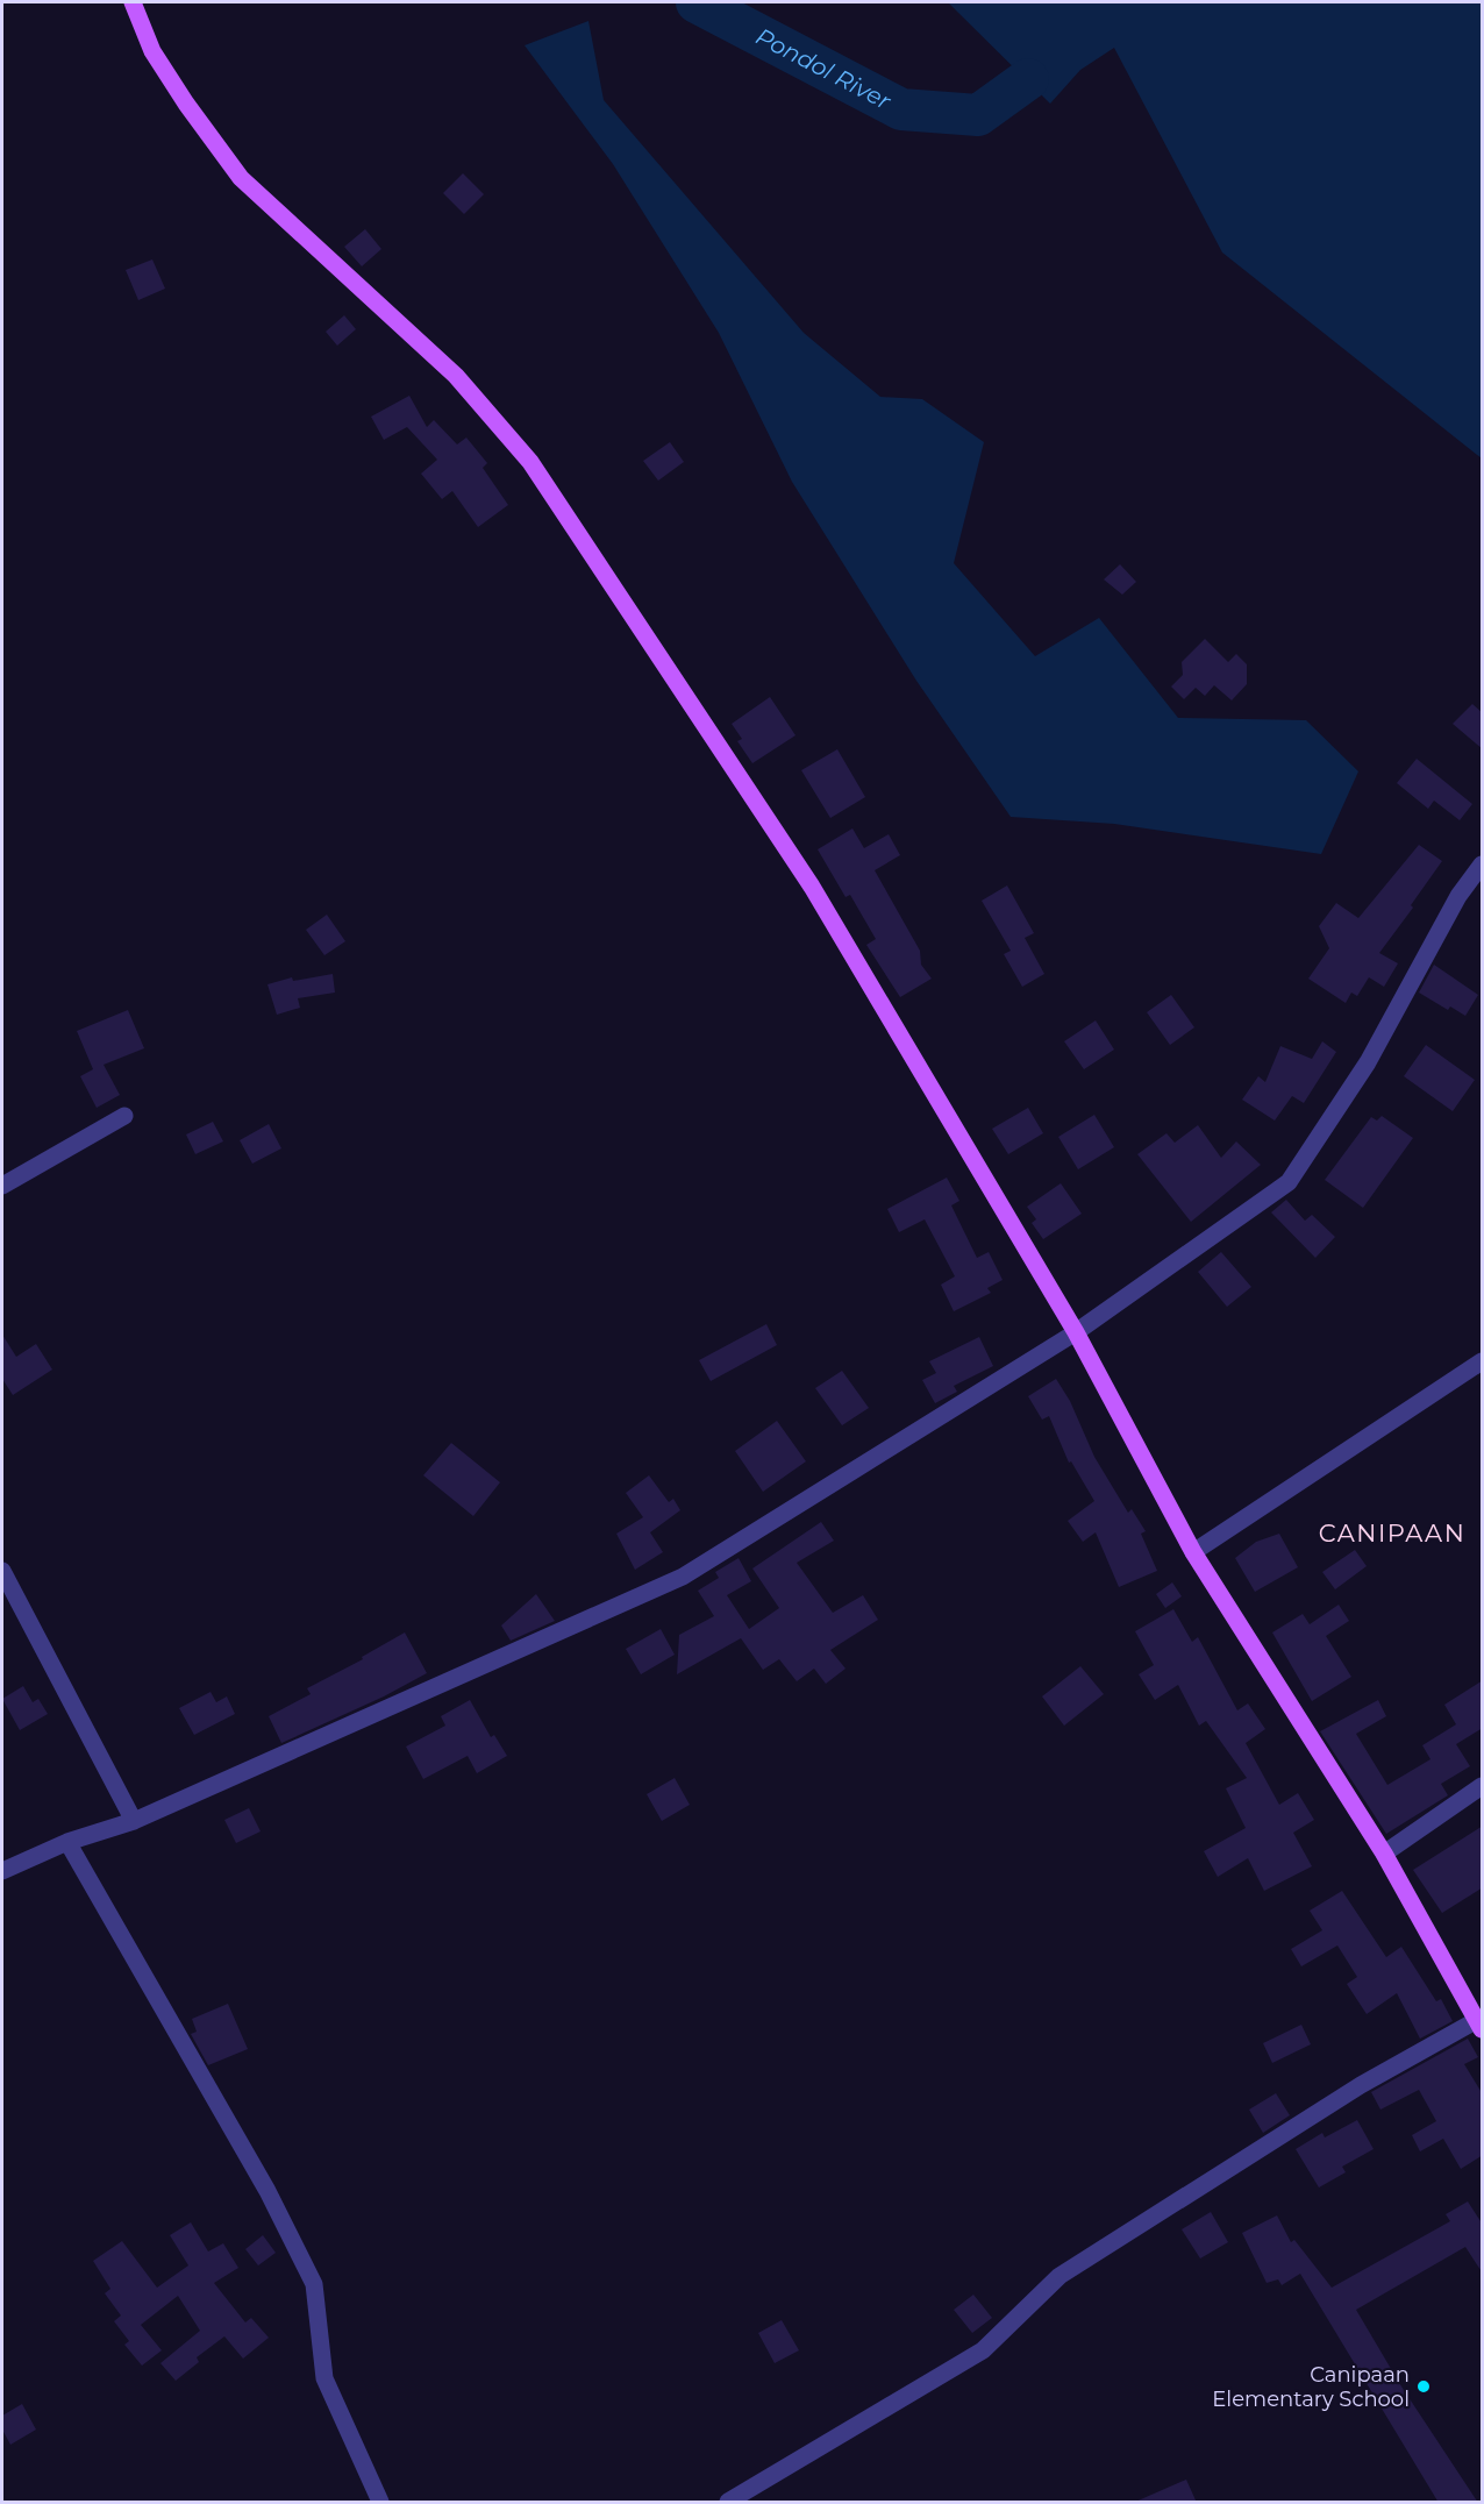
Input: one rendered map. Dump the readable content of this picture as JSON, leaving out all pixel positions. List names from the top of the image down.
{
  "districts": ["CANIPAAN"],
  "water": ["Pondol River"],
  "places": ["Canipaan Elementary School"]
}
